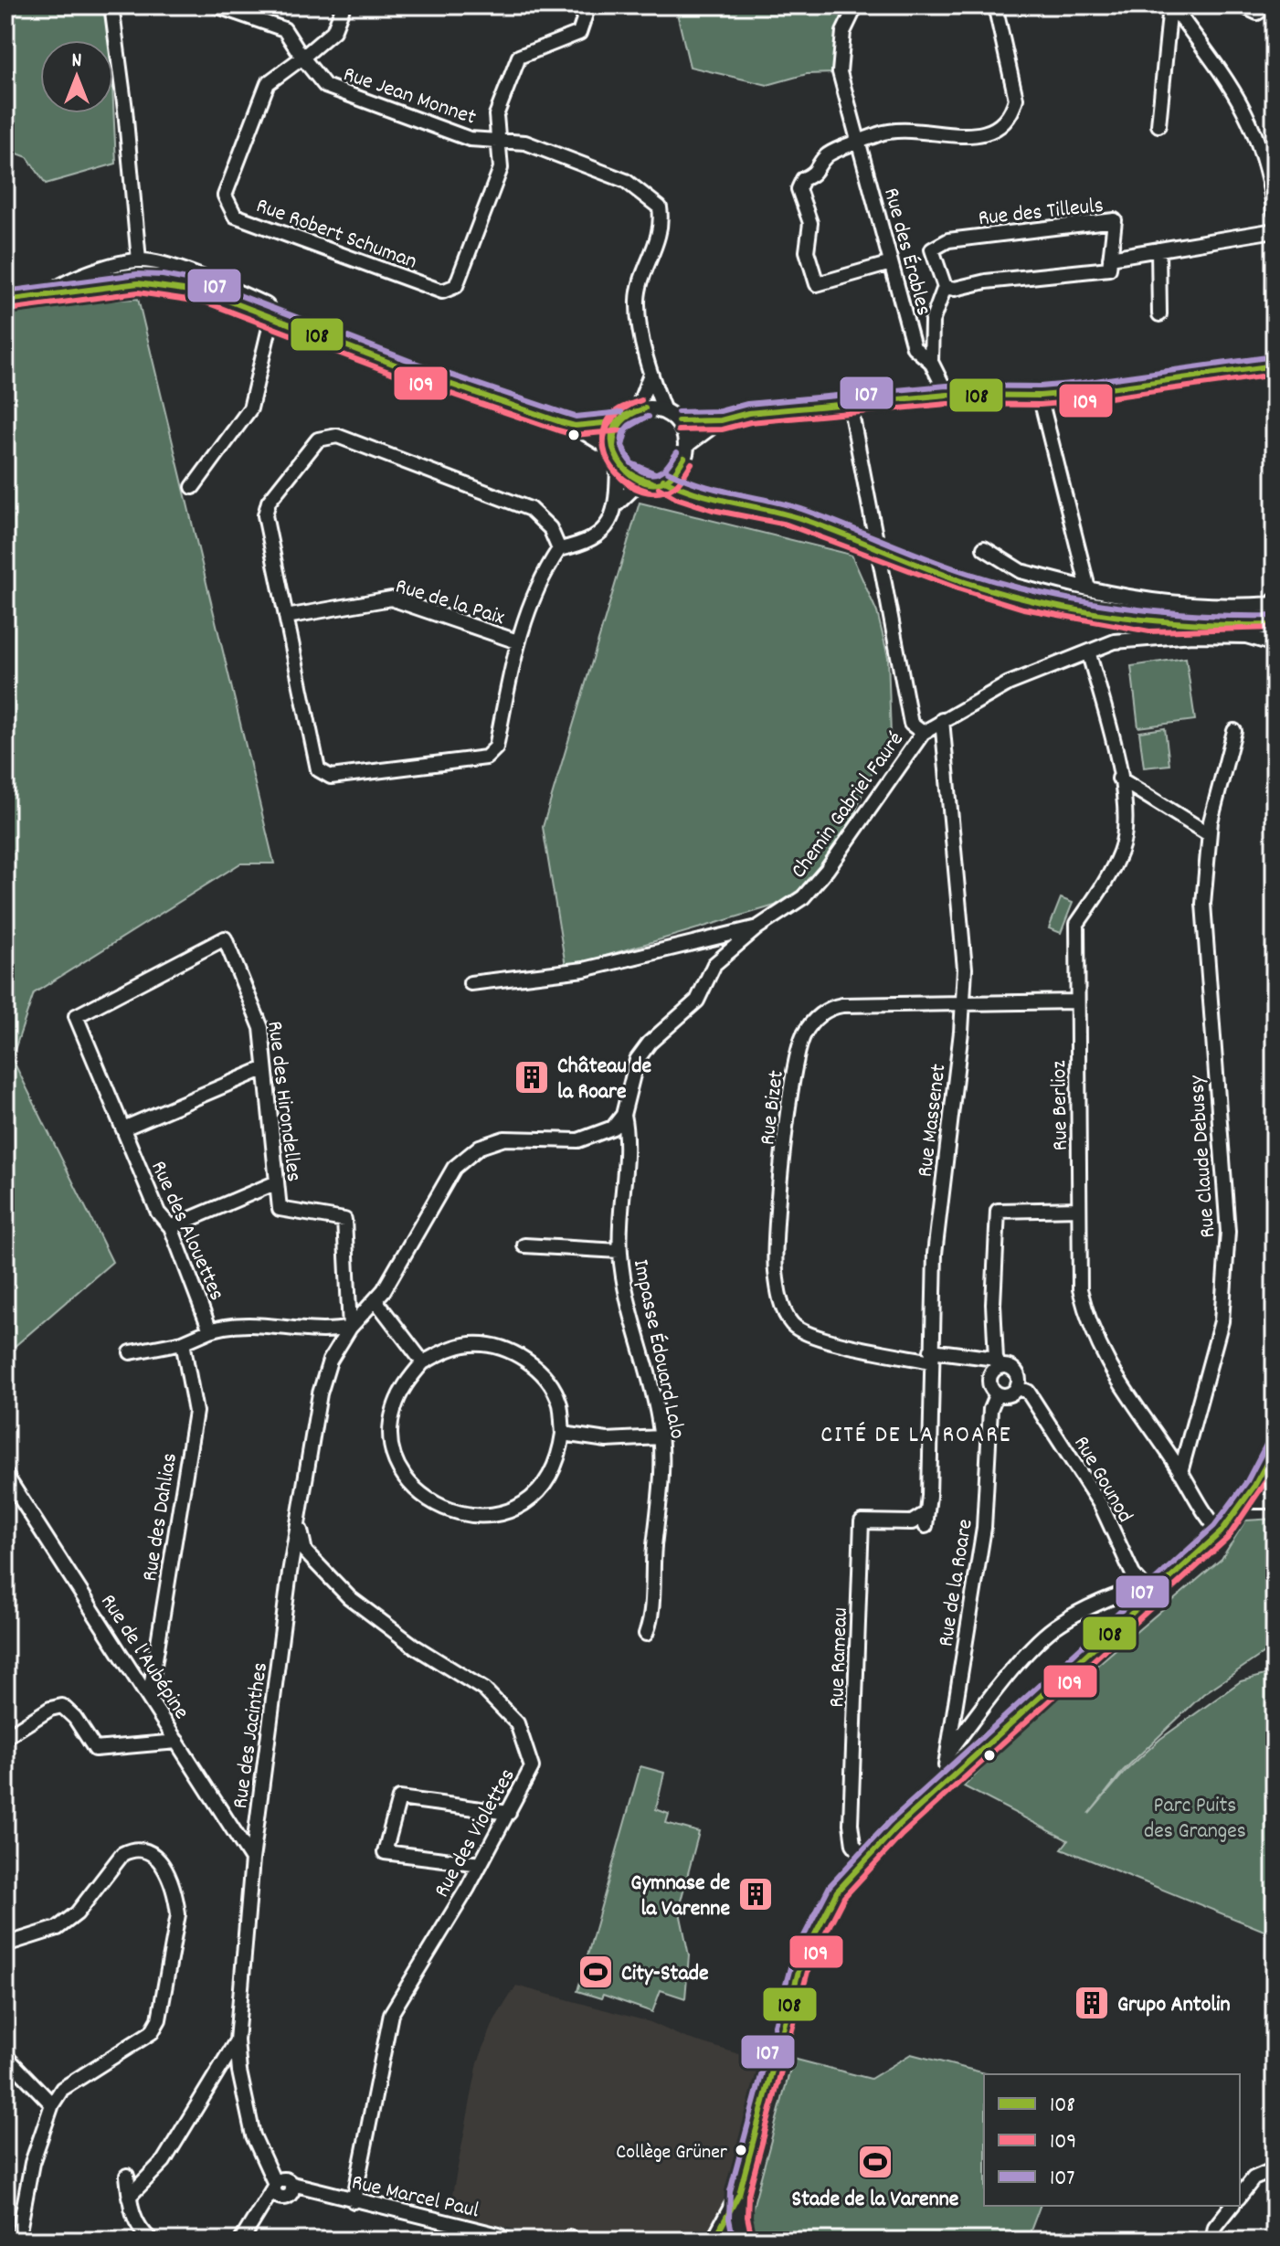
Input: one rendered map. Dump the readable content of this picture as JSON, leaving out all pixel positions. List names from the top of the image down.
{
  "streets": {
    "street": [
      "Rue Jean Monnet",
      "Rue des Tilleuls",
      "Rue Robert Schuman",
      "Rue des Érables",
      "Rue de la Paix",
      "Chemin Gabriel Fauré",
      "Rue des Hirondelles",
      "Rue Berlioz",
      "Rue Bizet",
      "Rue Massenet",
      "Rue Claude Debussy",
      "Rue des Alouettes",
      "Impasse Édouard Lalo",
      "Rue Gounod",
      "Rue des Dahlias",
      "Rue de la Roare",
      "Rue de l'Aubépine",
      "Rue Rameau",
      "Rue des Jacinthes",
      "Rue des Violettes",
      "Rue Marcel Paul"
    ]
  },
  "crossings": [
    ["Rue Jean Monnet", "Rue Robert Schuman"],
    ["Chemin Gabriel Fauré", "Rue Berlioz"],
    ["Chemin Gabriel Fauré", "Rue Massenet"],
    ["Chemin Gabriel Fauré", "Impasse Édouard Lalo"],
    ["Rue des Hirondelles", "Rue des Alouettes"],
    ["Rue des Hirondelles", "Rue des Jacinthes"],
    ["Rue Berlioz", "Rue Bizet"],
    ["Rue Berlioz", "Rue Claude Debussy"],
    ["Rue Berlioz", "Rue de la Roare"],
    ["Rue Bizet", "Rue Massenet"],
    ["Rue Bizet", "Rue Gounod"],
    ["Rue Bizet", "Rue de la Roare"],
    ["Rue Massenet", "Rue Rameau"],
    ["Rue des Alouettes", "Rue des Jacinthes"],
    ["Impasse Édouard Lalo", "Rue des Jacinthes"],
    ["Rue Gounod", "Rue de la Roare"],
    ["Rue des Dahlias", "Rue de l'Aubépine"],
    ["Rue de l'Aubépine", "Rue des Jacinthes"],
    ["Rue des Jacinthes", "Rue des Violettes"],
    ["Rue des Jacinthes", "Rue Marcel Paul"],
    ["Rue des Violettes", "Rue Marcel Paul"]
  ],
  "districts": ["CITÉ DE LA ROARE"],
  "parks": ["Parc Puits des Granges"],
  "places": {
    "building": ["Château de la Roare", "Gymnase de la Varenne", "Grupo Antolin"],
    "sports": ["City-Stade", "Stade de la Varenne"],
    "other": ["Collège Grüner"]
  },
  "lines": ["transit line 107", "transit line 108", "transit line 109"],
  "legend": ["108", "109", "107"],
  "north": "top"
}
